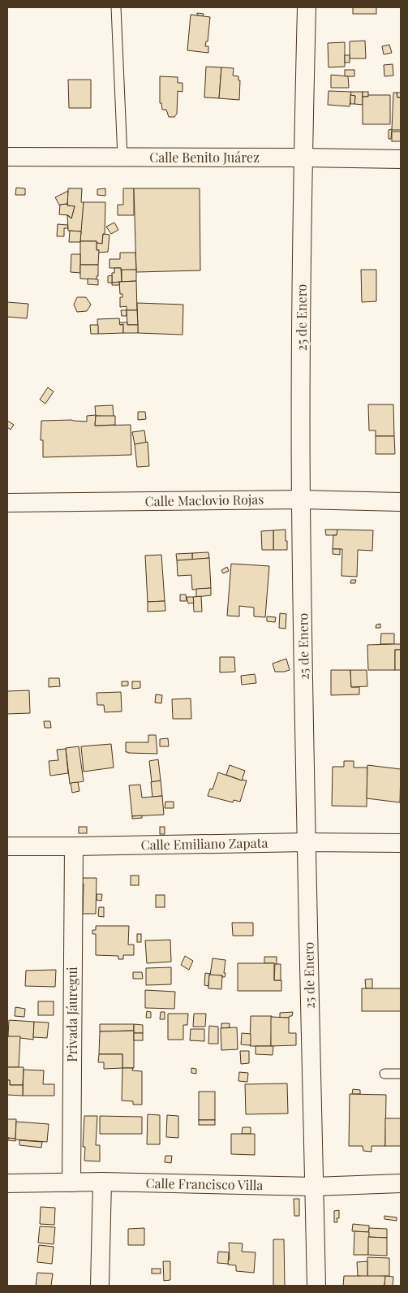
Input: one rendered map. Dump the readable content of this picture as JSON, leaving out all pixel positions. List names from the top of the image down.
{
  "streets": {
    "street": [
      "Calle Benito Juárez",
      "25 de Enero",
      "Calle Maclovio Rojas",
      "Calle Emiliano Zapata",
      "Privada Jáuregui",
      "Calle Francisco Villa"
    ]
  },
  "crossings": [
    ["Calle Benito Juárez", "25 de Enero"],
    ["25 de Enero", "Calle Maclovio Rojas"],
    ["25 de Enero", "Calle Emiliano Zapata"],
    ["25 de Enero", "Calle Francisco Villa"],
    ["Calle Emiliano Zapata", "Privada Jáuregui"],
    ["Privada Jáuregui", "Calle Francisco Villa"]
  ]
}
